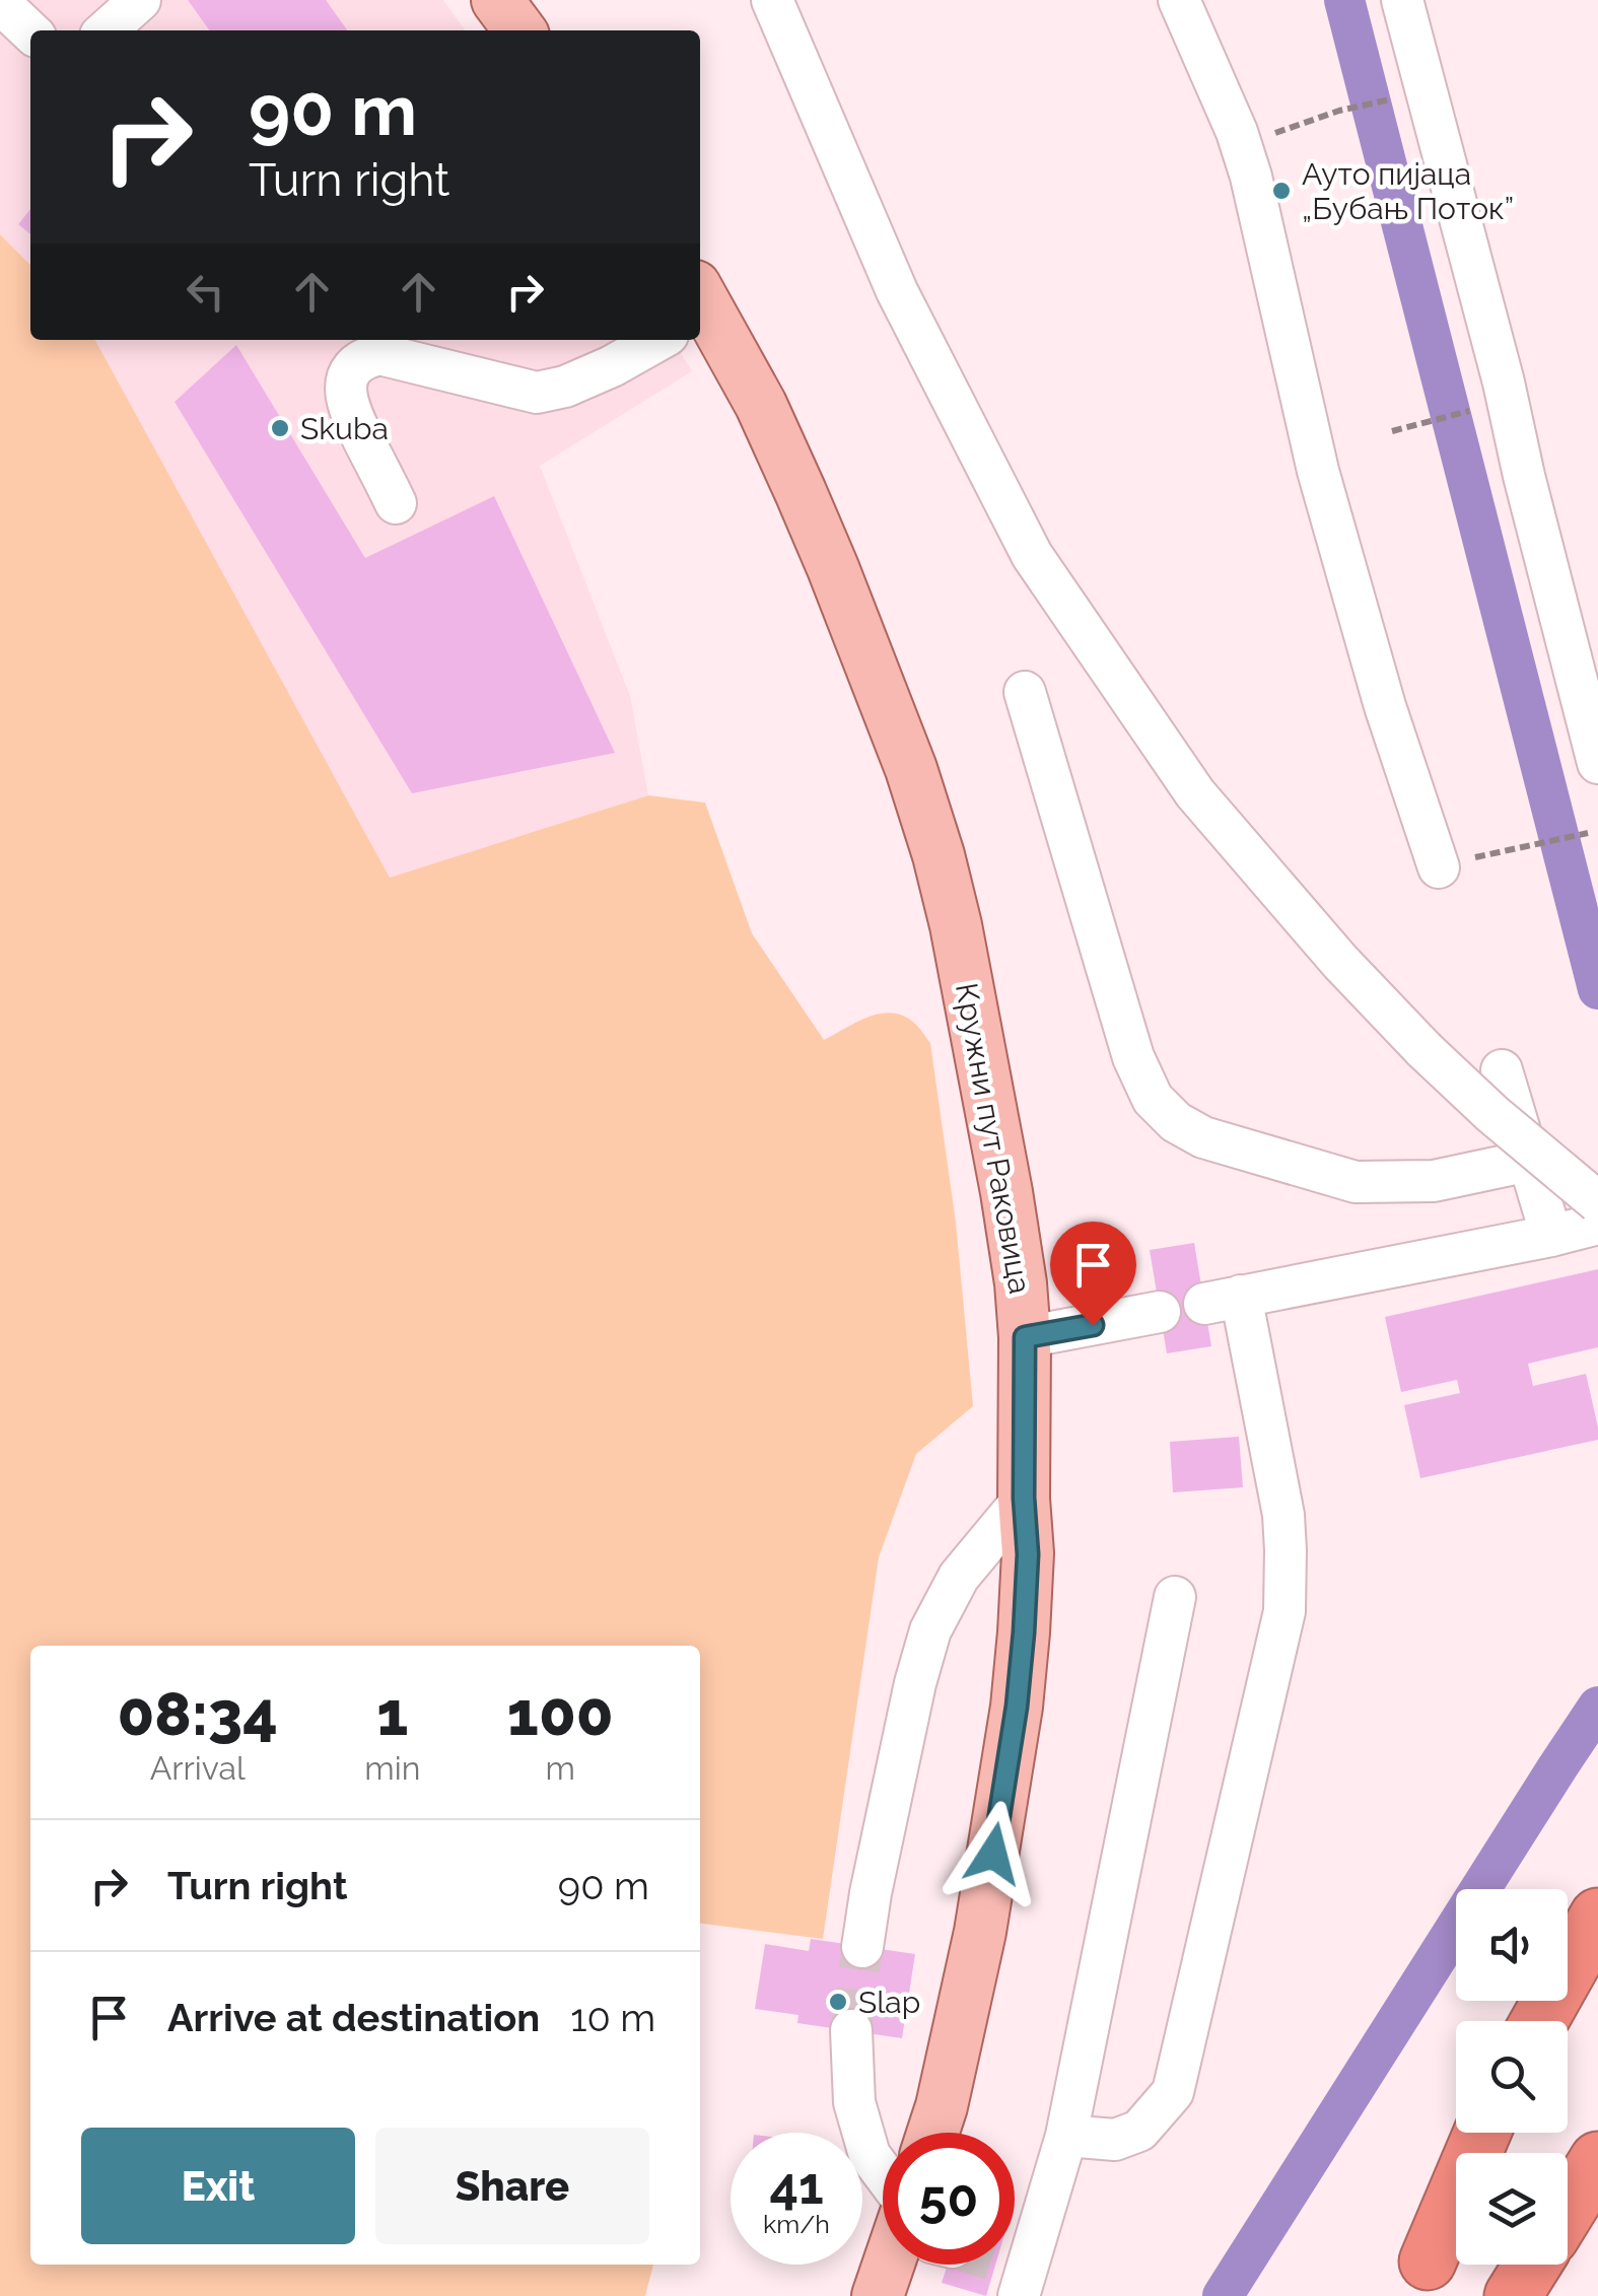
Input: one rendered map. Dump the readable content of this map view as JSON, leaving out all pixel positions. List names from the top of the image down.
{
  "streets": {
    "main road": ["Кружни пут Раковица"]
  },
  "places": ["Ауто пијаца „Бубањ Поток”", "Skuba", "Slap"],
  "page": {
    "turn": ["90 m", "Turn right"],
    "eta": [
      "08:34",
      "Arrival",
      "1",
      "min",
      "100",
      "m"
    ],
    "list": [
      {
        "name": "Turn right",
        "value": "90 m"
      },
      {
        "name": "Arrive at destination",
        "value": "10 m"
      }
    ],
    "buttons": ["Exit", "Share"],
    "speed": "41 km/h",
    "limit": "50"
  }
}
